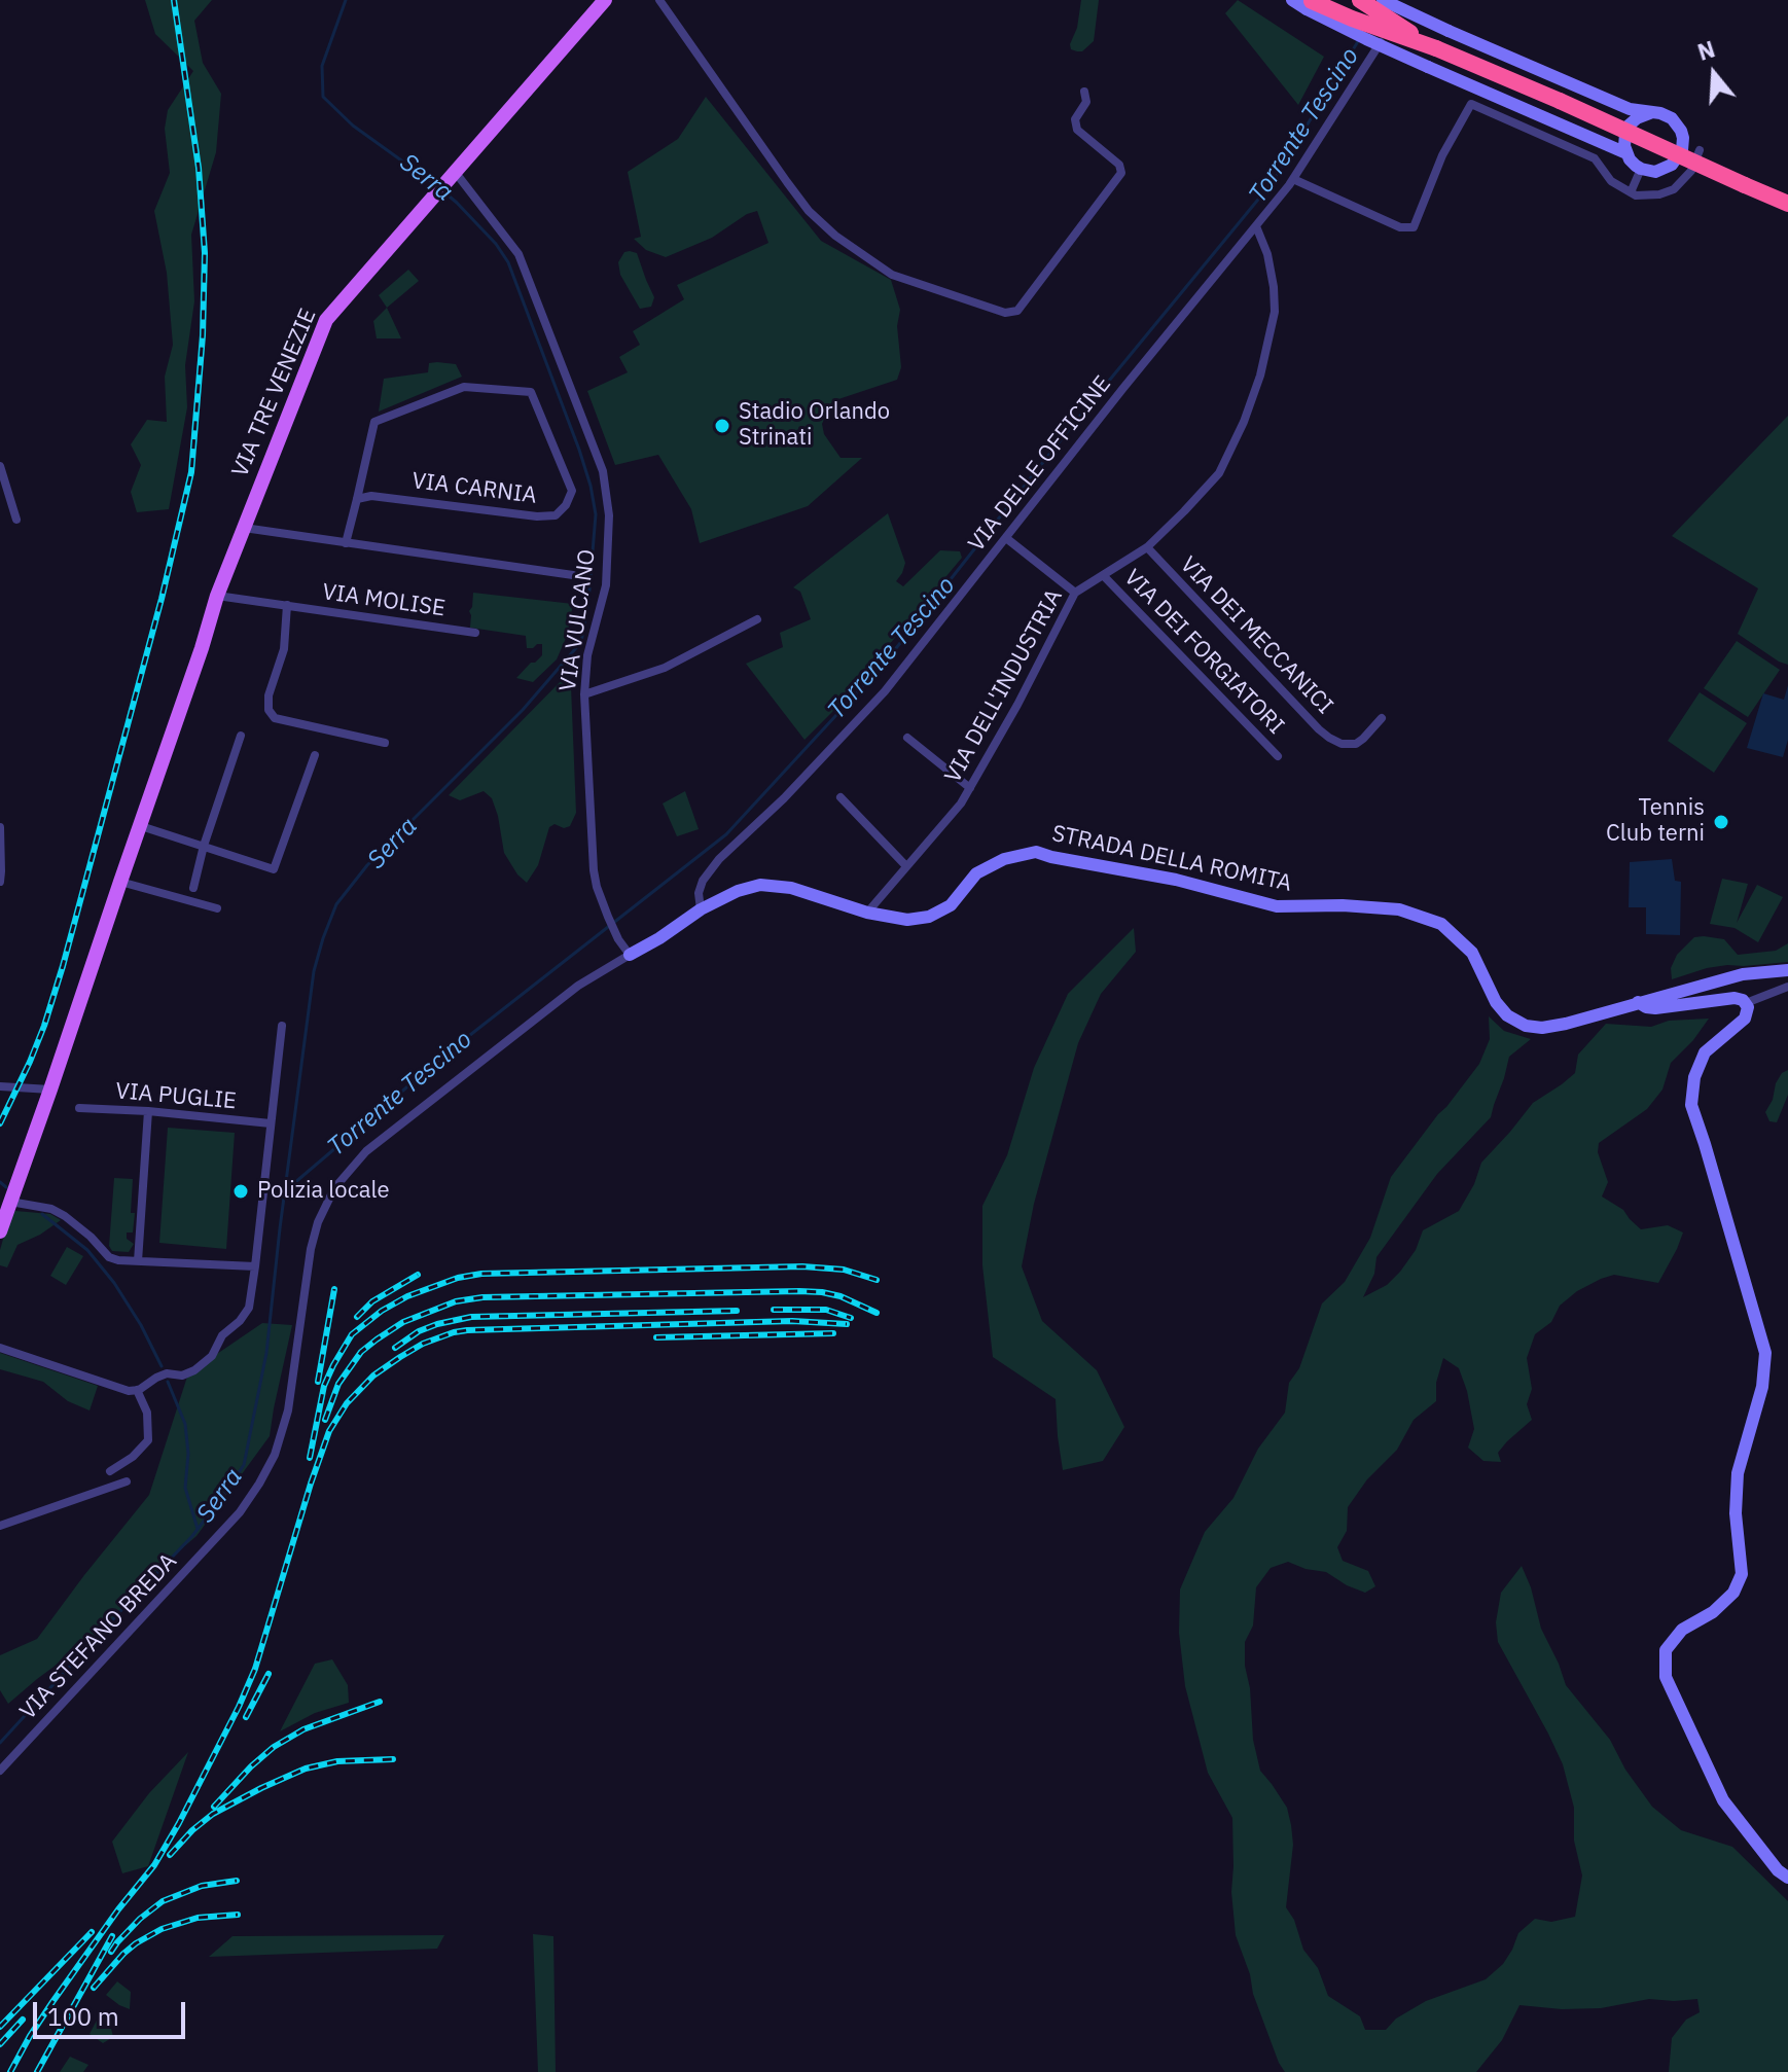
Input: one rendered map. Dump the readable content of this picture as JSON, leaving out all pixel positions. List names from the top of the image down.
{
  "streets": {
    "main road": ["VIA TRE VENEZIE"],
    "street": [
      "VIA DELLE OFFICINE",
      "VIA CARNIA",
      "VIA MOLISE",
      "VIA VULCANO",
      "VIA DEI MECCANICI",
      "VIA DEI FORGIATORI",
      "VIA DELL'INDUSTRIA",
      "STRADA DELLA ROMITA",
      "VIA PUGLIE",
      "VIA STEFANO BREDA"
    ]
  },
  "crossings": [
    ["VIA TRE VENEZIE", "VIA MOLISE"],
    ["VIA TRE VENEZIE", "VIA VULCANO"],
    ["VIA DELLE OFFICINE", "VIA DELL'INDUSTRIA"],
    ["VIA DELLE OFFICINE", "STRADA DELLA ROMITA"],
    ["VIA VULCANO", "STRADA DELLA ROMITA"],
    ["VIA VULCANO", "VIA STEFANO BREDA"],
    ["VIA DEI MECCANICI", "VIA DELL'INDUSTRIA"],
    ["VIA DEI FORGIATORI", "VIA DELL'INDUSTRIA"],
    ["VIA DELL'INDUSTRIA", "STRADA DELLA ROMITA"],
    ["STRADA DELLA ROMITA", "VIA STEFANO BREDA"]
  ],
  "water": ["Torrente Tescino", "Serra"],
  "places": ["Stadio Orlando Strinati", "Tennis Club terni", "Polizia locale"],
  "scale_bar": "100 m",
  "north": "top"
}
